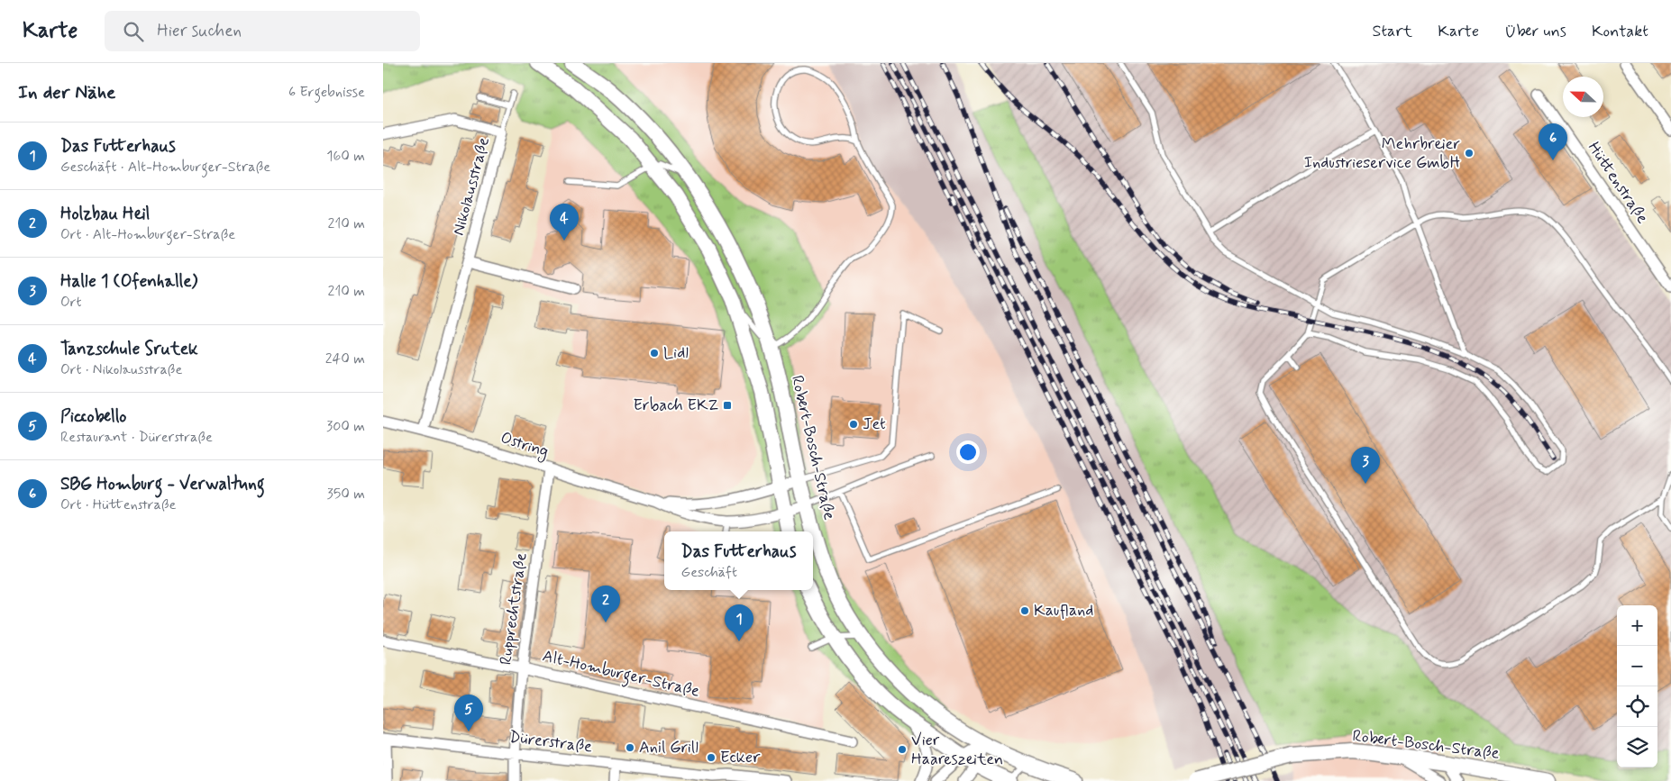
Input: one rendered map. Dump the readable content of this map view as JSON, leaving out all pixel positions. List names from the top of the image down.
{
  "streets": {
    "main road": ["Robert-Bosch-Straße"],
    "street": [
      "Hüttenstraße",
      "Nikolausstraße",
      "Ostring",
      "Rupprechtstraße",
      "Alt-Homburger-Straße",
      "Dürerstraße"
    ]
  },
  "crossings": [
    ["Nikolausstraße", "Ostring"],
    ["Ostring", "Robert-Bosch-Straße"],
    ["Ostring", "Rupprechtstraße"],
    ["Rupprechtstraße", "Alt-Homburger-Straße"],
    ["Rupprechtstraße", "Dürerstraße"]
  ],
  "places": {
    "other": [
      "Mehrbreier Industrieservice GmbH",
      "Lidl",
      "Jet",
      "Kaufland",
      "Anil Grill",
      "Vier Haareszeiten",
      "Ecker"
    ],
    "transit": ["Erbach EKZ"]
  },
  "north": "left",
  "page": {
    "header": "Karte",
    "search": "Hier suchen",
    "nav": [
      "Start",
      "Karte",
      "Über uns",
      "Kontakt"
    ],
    "heading": ["In der Nähe", "6 Ergebnisse"],
    "list": [
      {
        "mark": "1",
        "name": "Das Futterhaus",
        "note": "Geschäft · Alt-Homburger-Straße",
        "value": "160 m"
      },
      {
        "mark": "2",
        "name": "Holzbau Heil",
        "note": "Ort · Alt-Homburger-Straße",
        "value": "210 m"
      },
      {
        "mark": "3",
        "name": "Halle 1 (Ofenhalle)",
        "note": "Ort",
        "value": "210 m"
      },
      {
        "mark": "4",
        "name": "Tanzschule Srutek",
        "note": "Ort · Nikolausstraße",
        "value": "240 m"
      },
      {
        "mark": "5",
        "name": "Piccobello",
        "note": "Restaurant · Dürerstraße",
        "value": "300 m"
      },
      {
        "mark": "6",
        "name": "SBG Homburg - Verwaltung",
        "note": "Ort · Hüttenstraße",
        "value": "350 m"
      }
    ],
    "pins": [
      "6",
      "4",
      "3",
      "2",
      "1",
      "5"
    ],
    "popup": ["Das Futterhaus", "Geschäft"],
    "map_buttons": ["+", "−"]
  }
}
